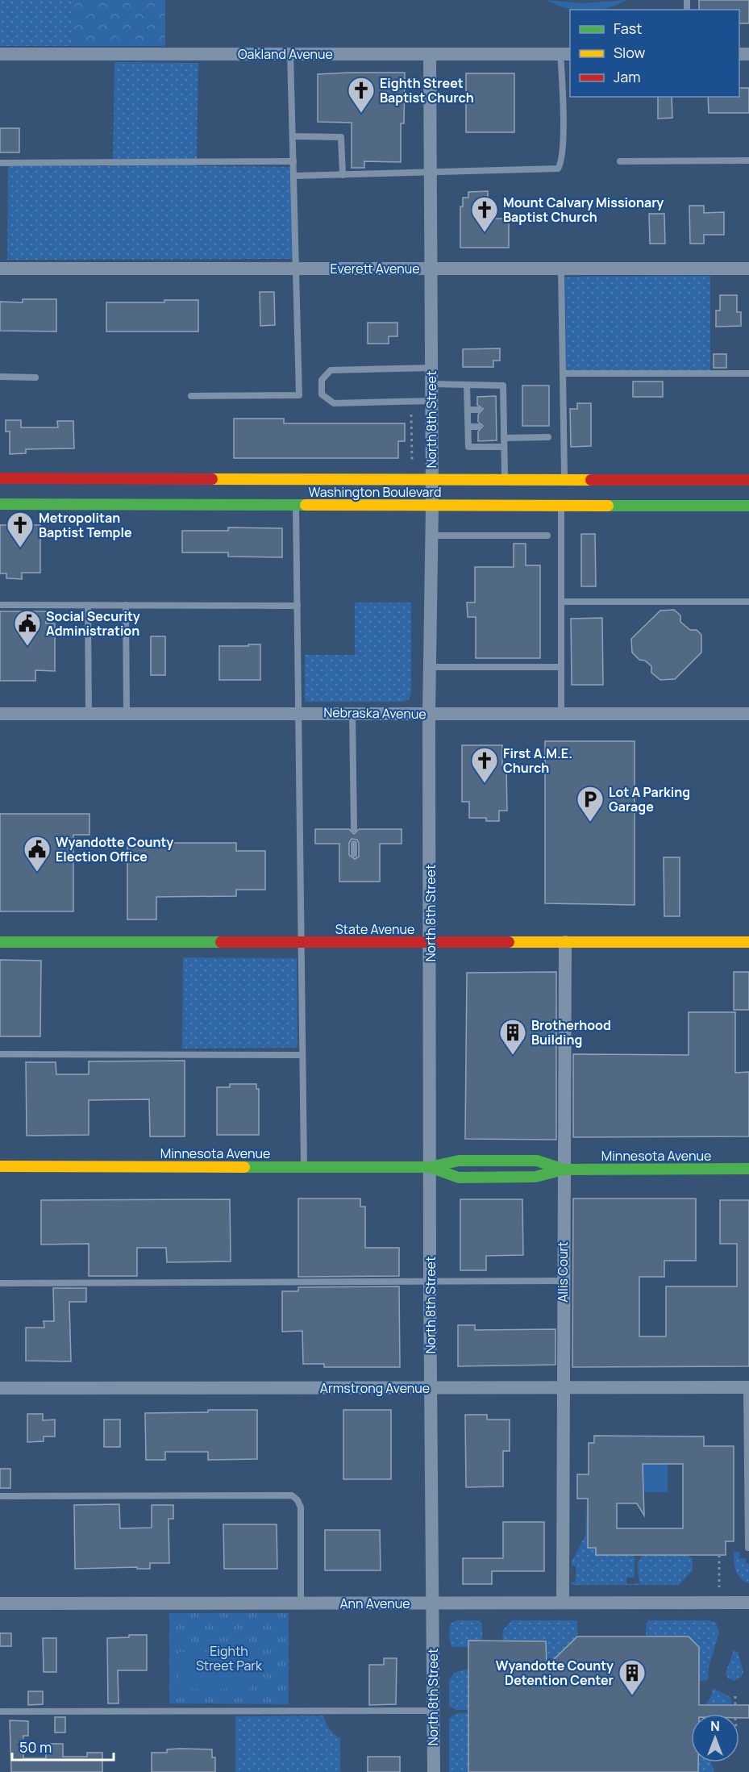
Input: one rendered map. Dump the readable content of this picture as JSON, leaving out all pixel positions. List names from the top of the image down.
{
  "streets": {
    "main road": ["Washington Boulevard", "State Avenue", "Minnesota Avenue"],
    "street": [
      "Oakland Avenue",
      "Everett Avenue",
      "North 8th Street",
      "Nebraska Avenue",
      "Allis Court",
      "Armstrong Avenue",
      "Ann Avenue"
    ]
  },
  "crossings": [
    ["Oakland Avenue", "North 8th Street"],
    ["Everett Avenue", "North 8th Street"],
    ["North 8th Street", "Washington Boulevard"],
    ["North 8th Street", "Nebraska Avenue"],
    ["North 8th Street", "State Avenue"],
    ["North 8th Street", "Minnesota Avenue"],
    ["North 8th Street", "Armstrong Avenue"],
    ["North 8th Street", "Ann Avenue"],
    ["State Avenue", "Allis Court"],
    ["Minnesota Avenue", "Allis Court"],
    ["Allis Court", "Armstrong Avenue"],
    ["Allis Court", "Ann Avenue"]
  ],
  "parks": ["Eighth Street Park"],
  "places": {
    "church": [
      "Eighth Street Baptist Church",
      "Mount Calvary Missionary Baptist Church",
      "Metropolitan Baptist Temple",
      "First A.M.E. Church"
    ],
    "public building": ["Social Security Administration", "Wyandotte County Election Office"],
    "parking": ["Lot A Parking Garage"],
    "building": ["Brotherhood Building", "Wyandotte County Detention Center"]
  },
  "legend": ["Fast", "Slow", "Jam"],
  "scale_bar": "50 m",
  "north": "top"
}
